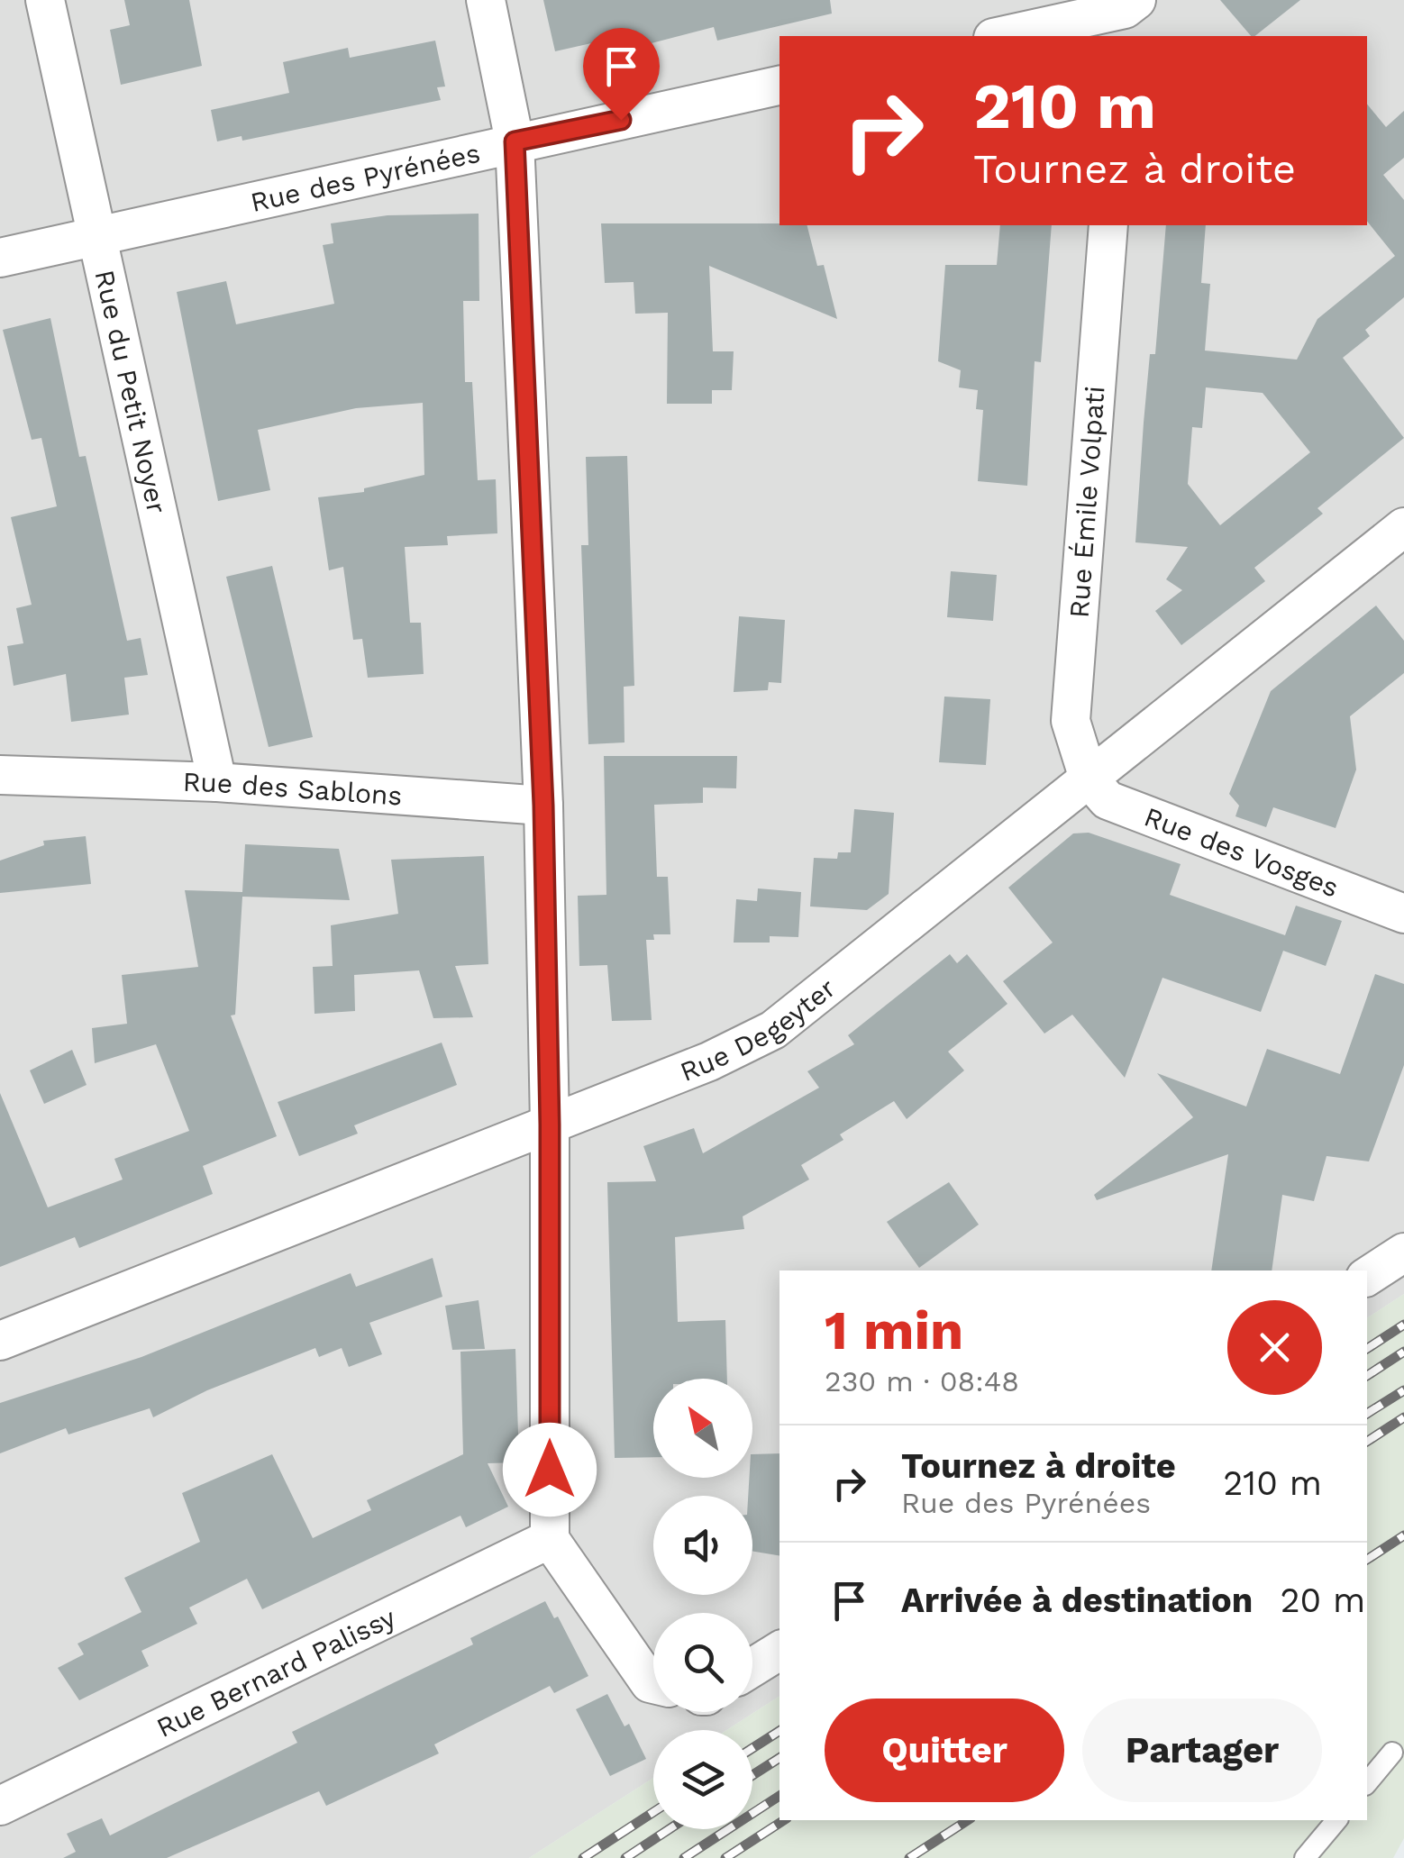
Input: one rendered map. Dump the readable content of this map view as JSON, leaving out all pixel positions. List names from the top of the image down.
{
  "streets": {
    "street": [
      "Rue des Pyrénées",
      "Rue du Petit Noyer",
      "Rue Émile Volpati",
      "Rue des Sablons",
      "Rue des Vosges",
      "Rue Degeyter",
      "Rue Bernard Palissy"
    ]
  },
  "crossings": [
    ["Rue des Pyrénées", "Rue du Petit Noyer"],
    ["Rue du Petit Noyer", "Rue des Sablons"],
    ["Rue Émile Volpati", "Rue des Vosges"],
    ["Rue Émile Volpati", "Rue Degeyter"],
    ["Rue des Vosges", "Rue Degeyter"]
  ],
  "north": "top left",
  "page": {
    "turn": ["210 m", "Tournez à droite"],
    "heading": ["1 min", "230 m · 08:48"],
    "list": [
      {
        "name": "Tournez à droite",
        "note": "Rue des Pyrénées",
        "value": "210 m"
      },
      {
        "name": "Arrivée à destination",
        "value": "20 m"
      }
    ],
    "buttons": ["Quitter", "Partager"]
  }
}
